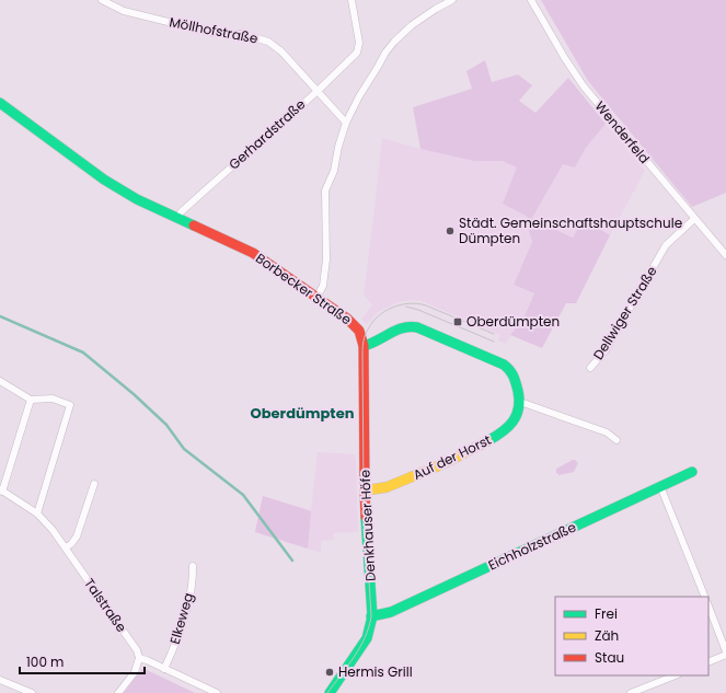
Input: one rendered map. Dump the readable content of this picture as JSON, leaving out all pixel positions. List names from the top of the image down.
{
  "streets": {
    "street": [
      "Möllhofstraße",
      "Wenderfeld",
      "Gerhardstraße",
      "Borbecker Straße",
      "Dellwiger Straße",
      "Auf der Horst",
      "Denkhauser Höfe",
      "Eichholzstraße",
      "Talstraße",
      "Elkeweg"
    ]
  },
  "crossings": [
    ["Möllhofstraße", "Gerhardstraße"],
    ["Wenderfeld", "Dellwiger Straße"],
    ["Gerhardstraße", "Borbecker Straße"],
    ["Borbecker Straße", "Denkhauser Höfe"],
    ["Auf der Horst", "Denkhauser Höfe"],
    ["Denkhauser Höfe", "Eichholzstraße"]
  ],
  "districts": ["Oberdümpten"],
  "places": {
    "other": ["Städt. Gemeinschaftshauptschule Dümpten", "Hermis Grill"],
    "transit": ["Oberdümpten"]
  },
  "legend": ["Frei", "Zäh", "Stau"],
  "scale_bar": "100 m"
}
